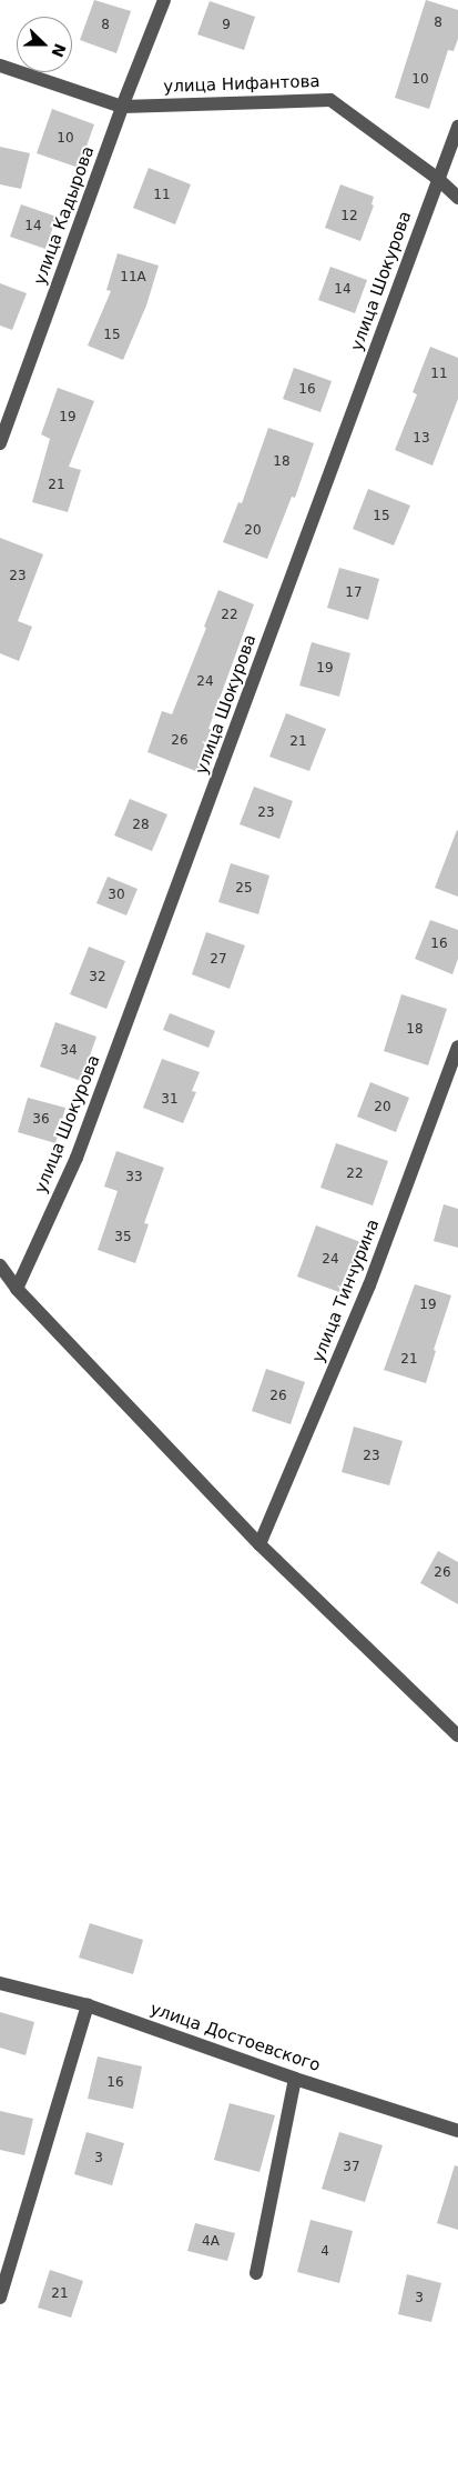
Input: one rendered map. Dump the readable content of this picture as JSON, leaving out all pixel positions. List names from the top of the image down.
{
  "streets": {
    "street": [
      "улица Нифантова",
      "улица Кадырова",
      "улица Шокурова",
      "улица Тинчурина",
      "улица Достоевского"
    ]
  },
  "crossings": [
    ["улица Нифантова", "улица Кадырова"],
    ["улица Нифантова", "улица Шокурова"]
  ],
  "house_numbers": [
    "8",
    "8",
    "9",
    "10",
    "10",
    "11",
    "12",
    "14",
    "11А",
    "14",
    "15",
    "11",
    "16",
    "19",
    "13",
    "18",
    "21",
    "15",
    "20",
    "23",
    "17",
    "22",
    "19",
    "24",
    "26",
    "21",
    "23",
    "28",
    "25",
    "30",
    "16",
    "27",
    "32",
    "18",
    "34",
    "31",
    "20",
    "36",
    "22",
    "33",
    "35",
    "24",
    "19",
    "21",
    "26",
    "23",
    "26",
    "16",
    "3",
    "37",
    "4А",
    "4",
    "21",
    "3"
  ],
  "north": "right"
}
